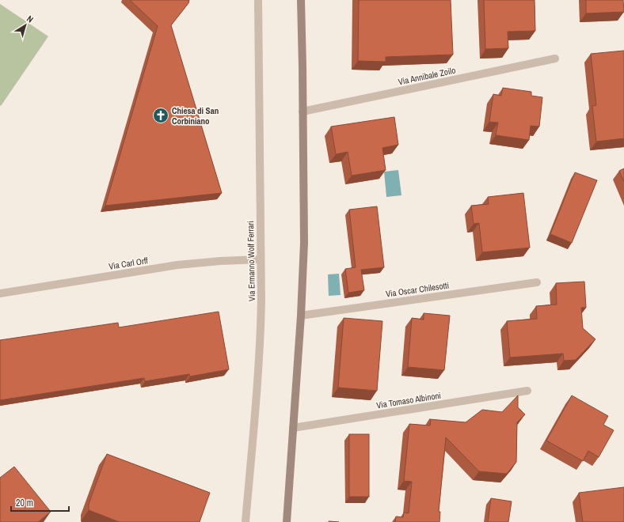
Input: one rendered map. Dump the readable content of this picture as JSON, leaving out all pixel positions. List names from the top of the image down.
{
  "streets": {
    "street": [
      "Via Annibale Zoilo",
      "Via Ermanno Wolf Ferrari",
      "Via Carl Orff",
      "Via Oscar Chilesotti",
      "Via Tomaso Albinoni"
    ]
  },
  "crossings": [
    ["Via Ermanno Wolf Ferrari", "Via Carl Orff"]
  ],
  "places": {
    "church": ["Chiesa di San Corbiniano"]
  },
  "scale_bar": "20 m",
  "north": "top right"
}
